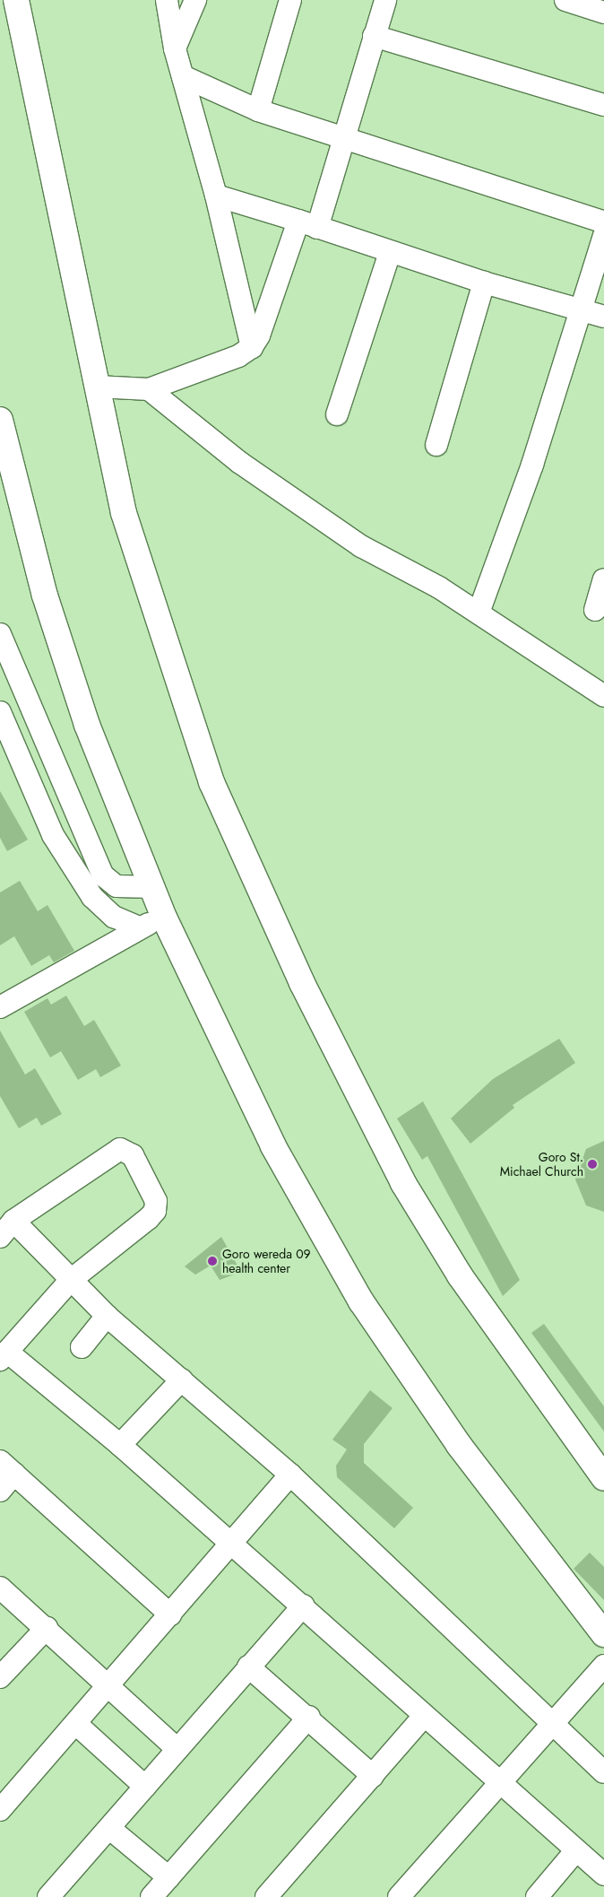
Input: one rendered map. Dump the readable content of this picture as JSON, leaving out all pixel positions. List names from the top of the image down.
{
  "places": ["Goro St. Michael Church", "Goro wereda 09 health center"]
}
